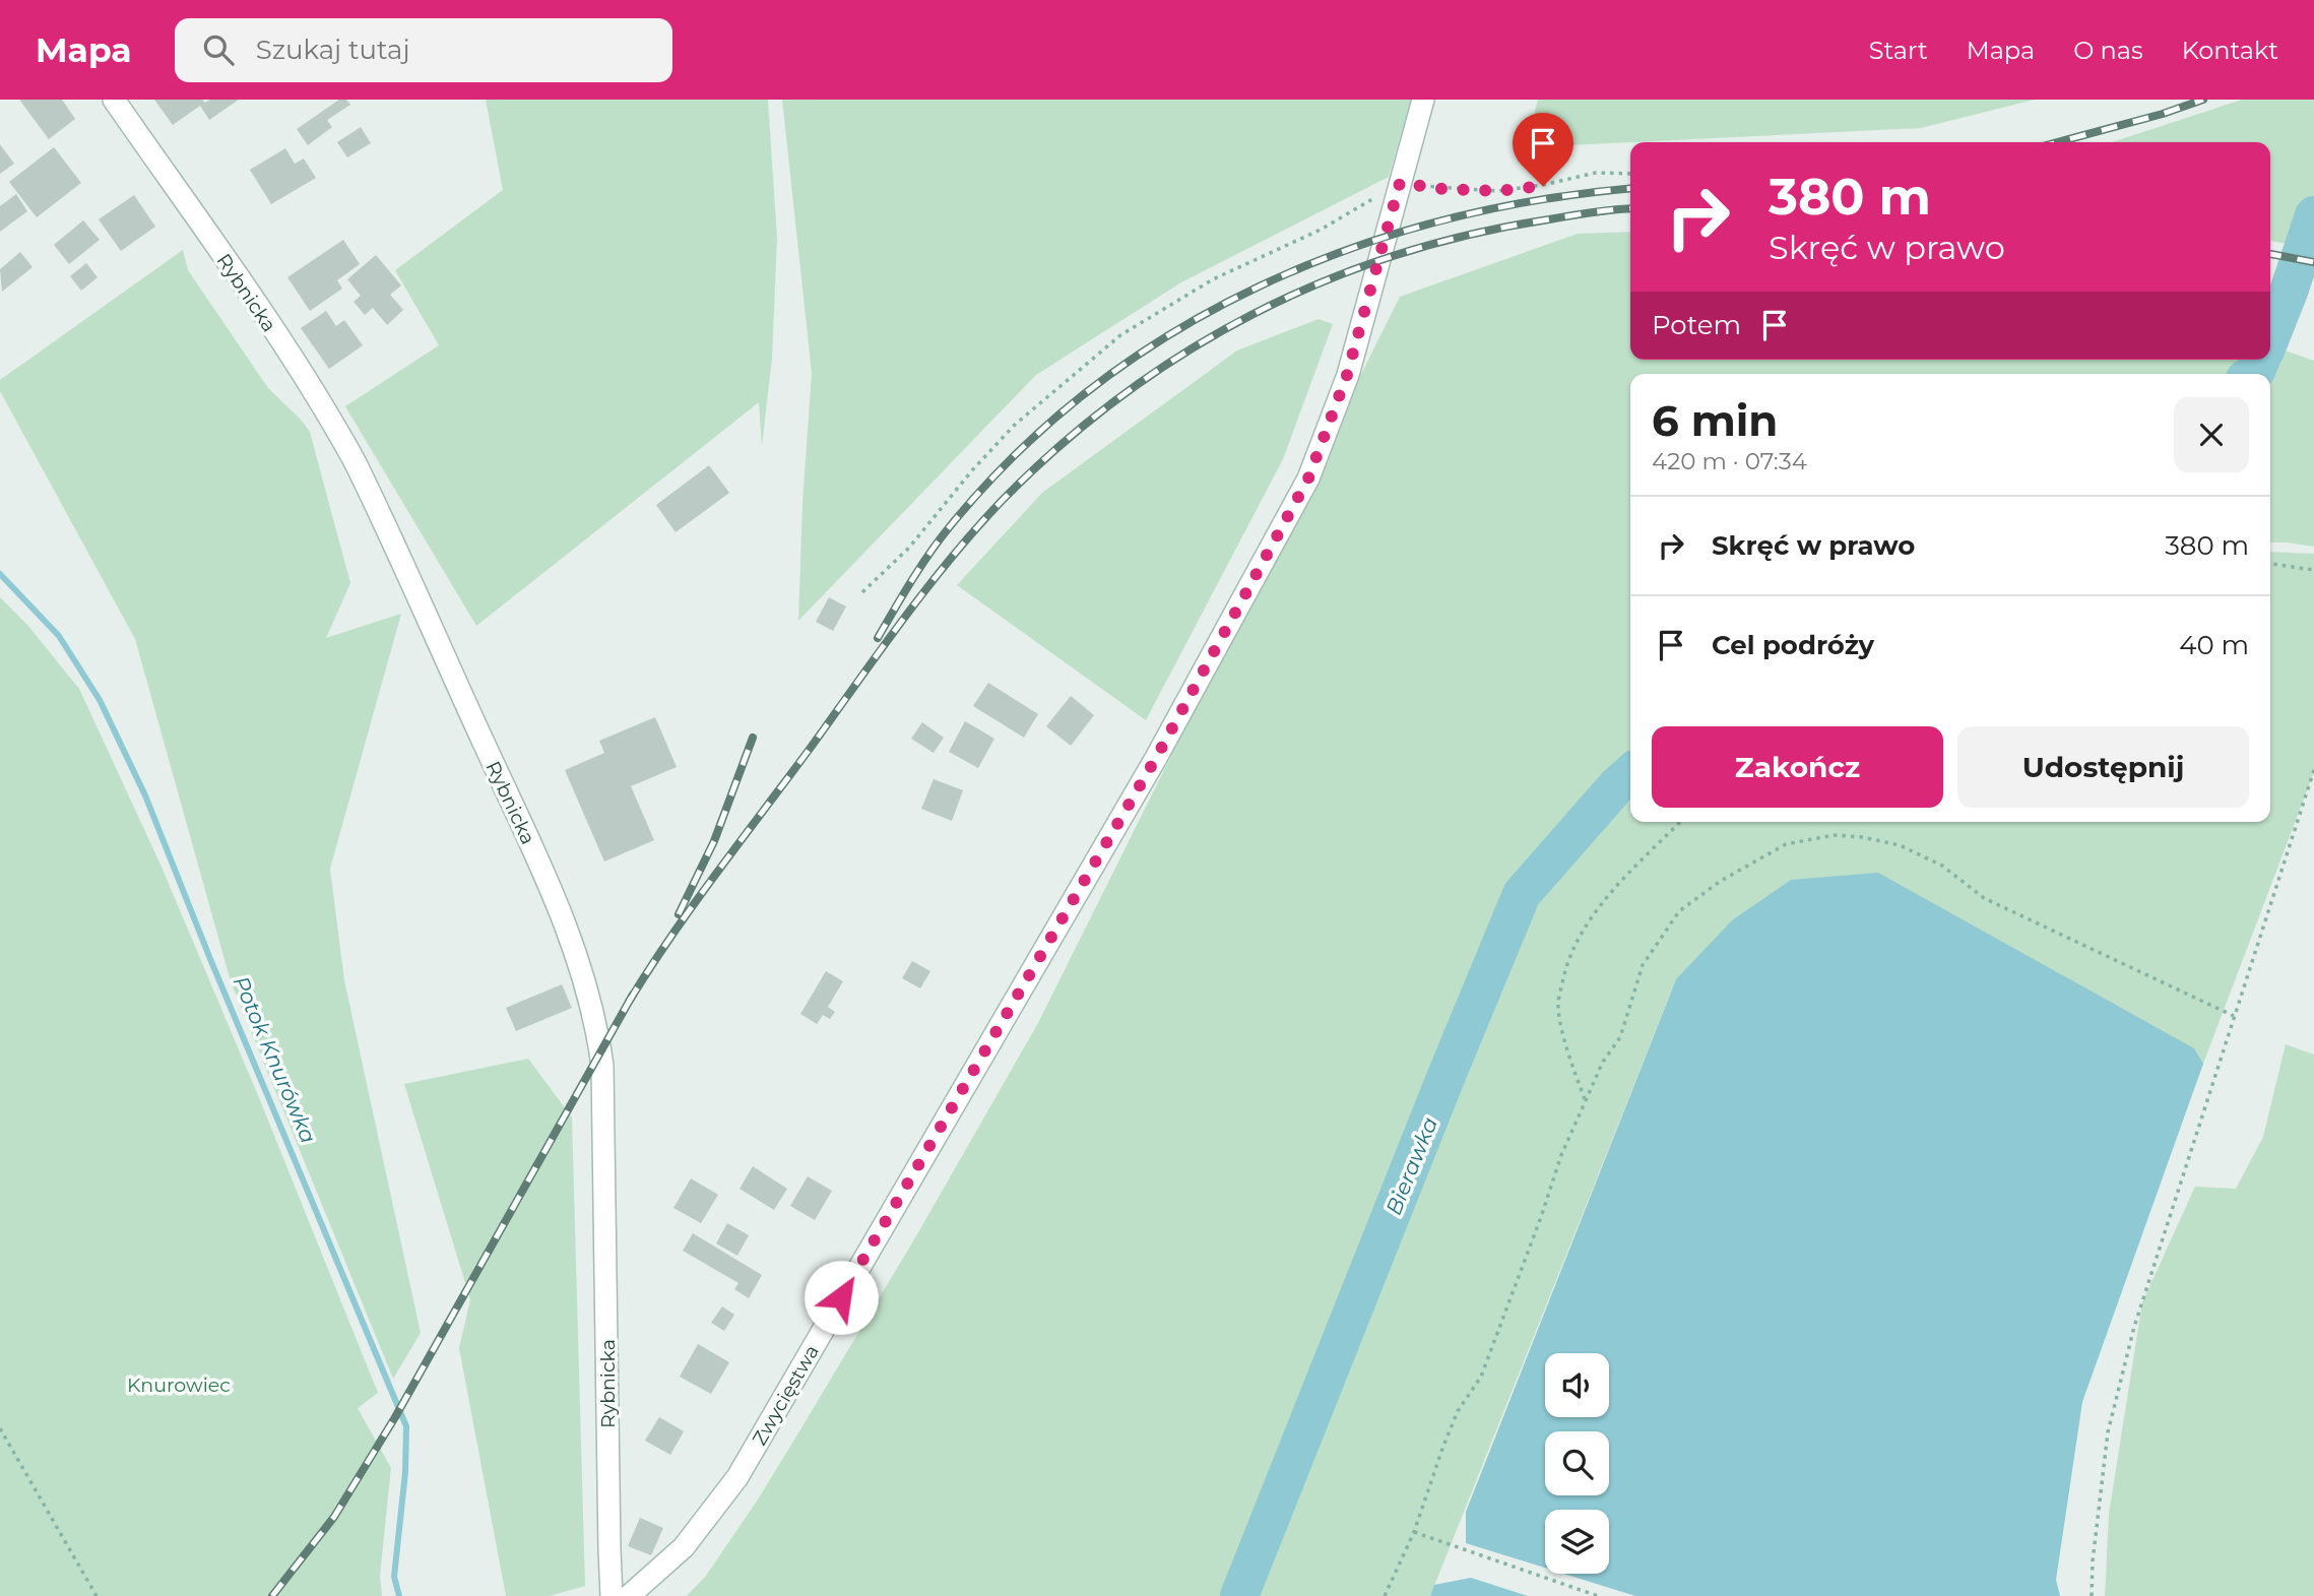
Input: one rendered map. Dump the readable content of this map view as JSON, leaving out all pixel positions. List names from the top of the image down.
{
  "streets": {
    "main road": ["Rybnicka", "Zwycięstwa"]
  },
  "water": ["Potok Knurówka", "Bierawka"],
  "parks": ["Knurowiec"],
  "page": {
    "header": "Mapa",
    "search": "Szukaj tutaj",
    "nav": [
      "Start",
      "Mapa",
      "O nas",
      "Kontakt"
    ],
    "turn": ["380 m", "Skręć w prawo"],
    "then": "Potem",
    "heading": ["6 min", "420 m · 07:34"],
    "list": [
      {
        "name": "Skręć w prawo",
        "value": "380 m"
      },
      {
        "name": "Cel podróży",
        "value": "40 m"
      }
    ],
    "buttons": ["Zakończ", "Udostępnij"]
  }
}
